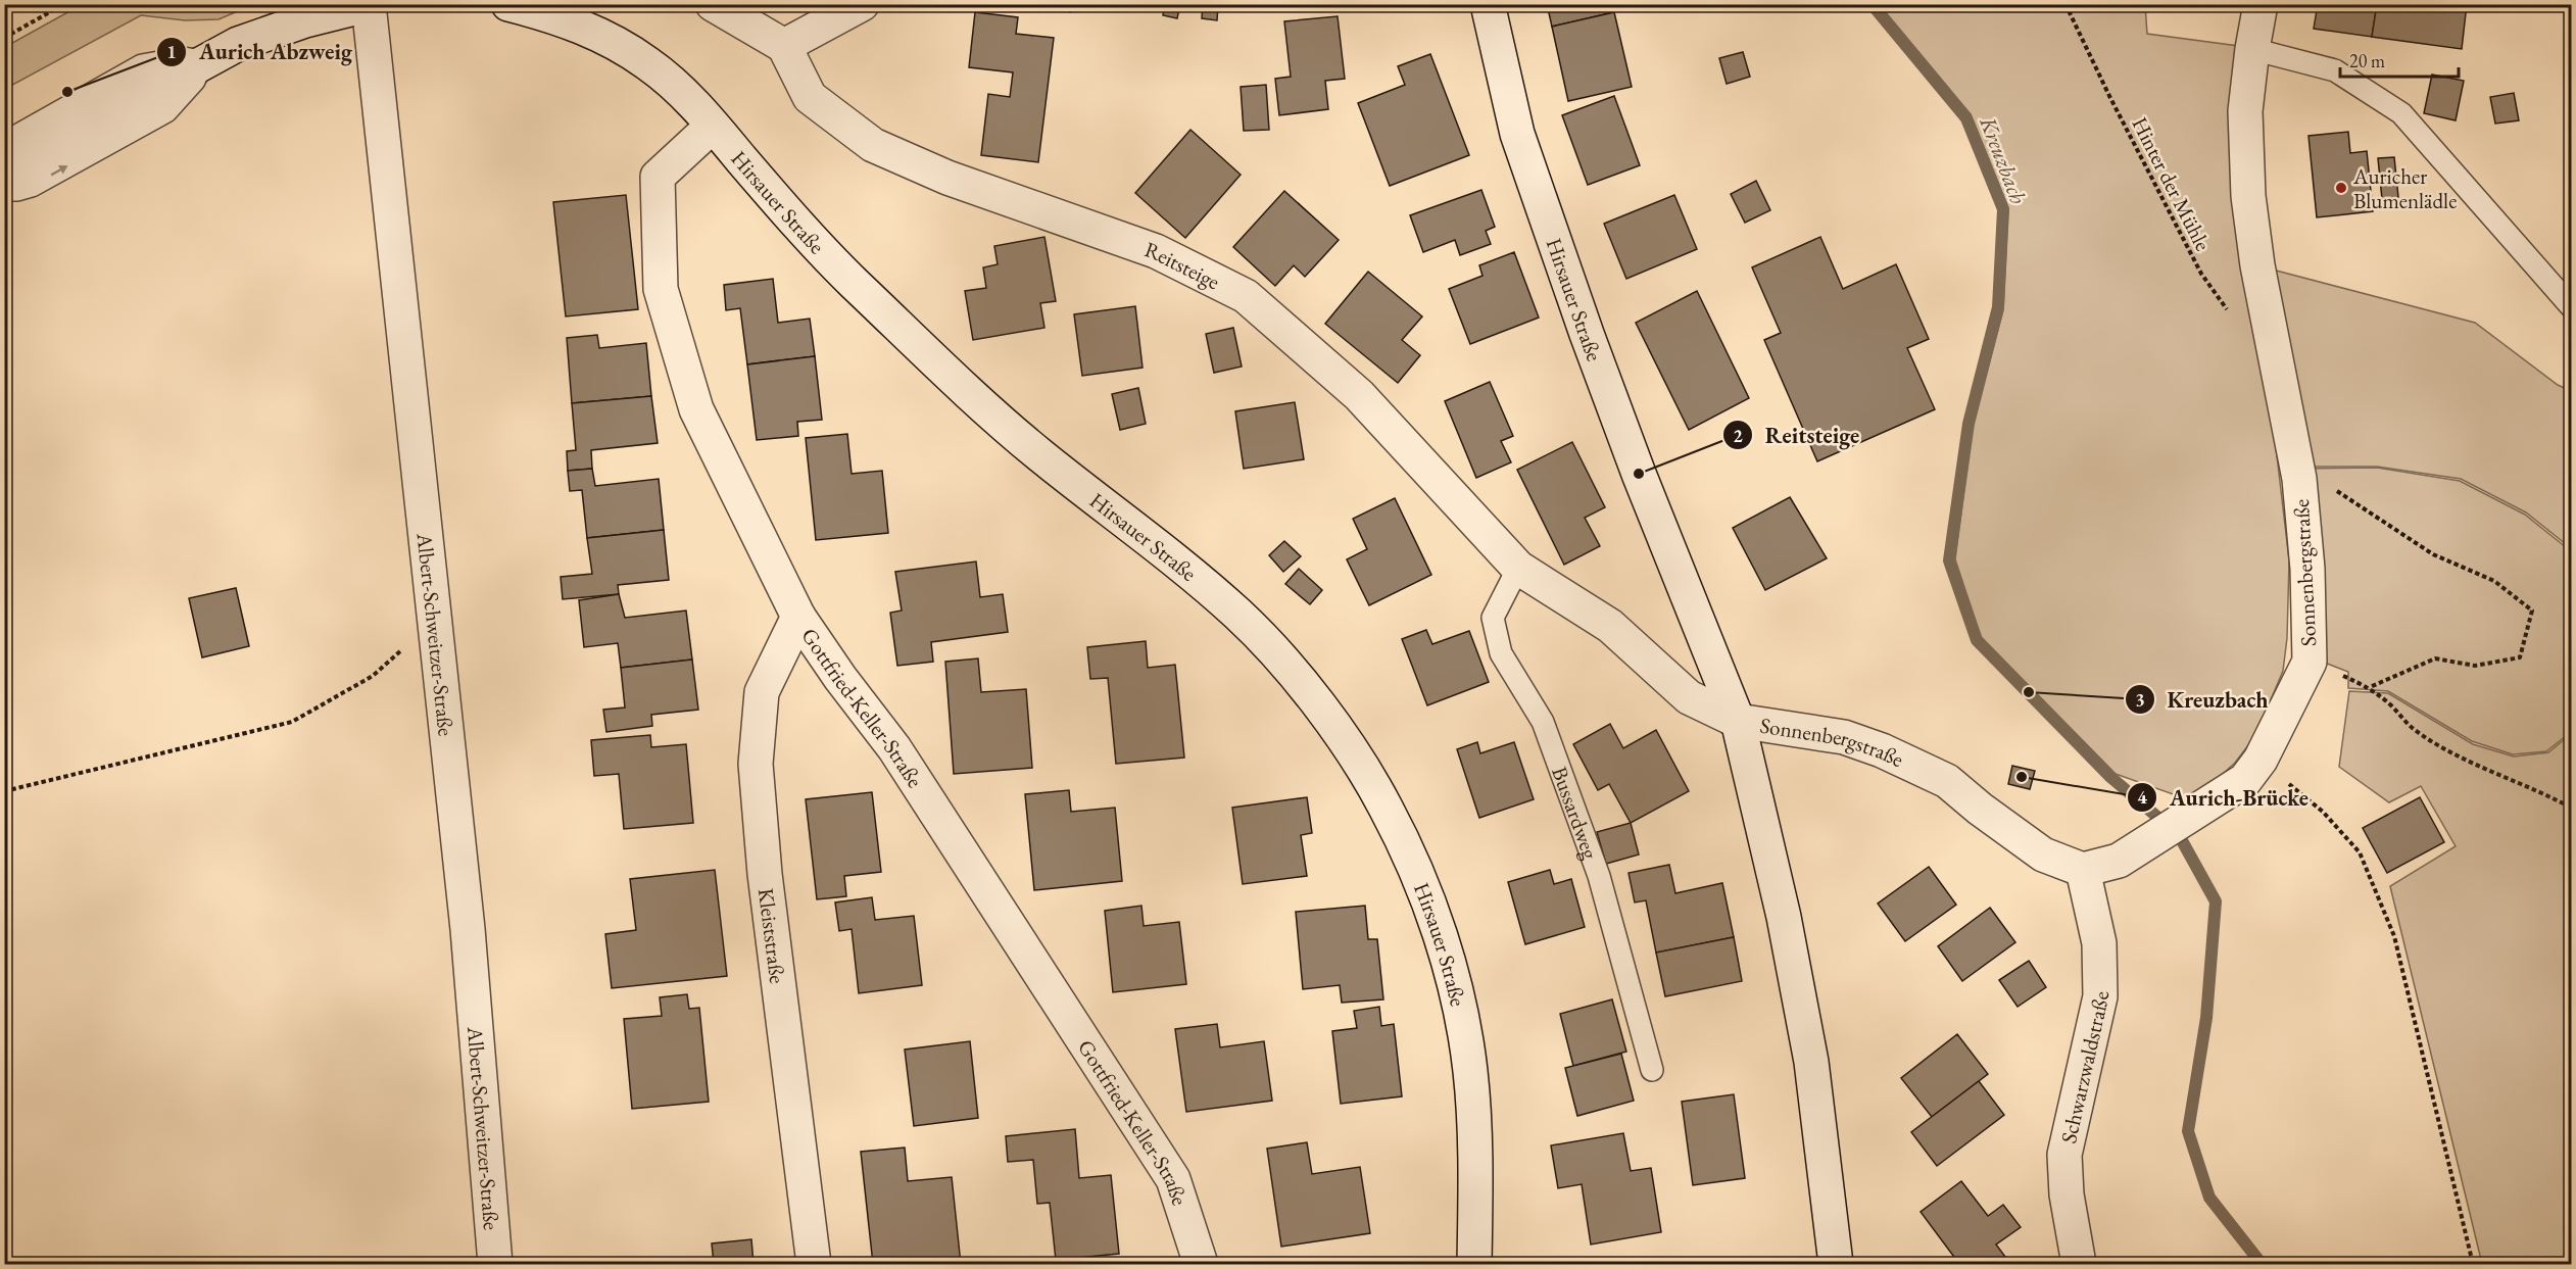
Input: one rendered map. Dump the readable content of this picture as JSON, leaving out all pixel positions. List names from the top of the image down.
{
  "streets": {
    "street": [
      "Hirsauer Straße",
      "Reitsteige",
      "Sonnenbergstraße",
      "Albert-Schweitzer-Straße",
      "Gottfried-Keller-Straße",
      "Kleiststraße",
      "Schwarzwaldstraße"
    ],
    "lane": ["Bussardweg"],
    "path": ["Hinter der Mühle"]
  },
  "crossings": [
    ["Hirsauer Straße", "Reitsteige"],
    ["Hirsauer Straße", "Sonnenbergstraße"],
    ["Hirsauer Straße", "Gottfried-Keller-Straße"],
    ["Reitsteige", "Sonnenbergstraße"],
    ["Reitsteige", "Bussardweg"],
    ["Sonnenbergstraße", "Schwarzwaldstraße"],
    ["Gottfried-Keller-Straße", "Kleiststraße"]
  ],
  "water": ["Kreuzbach"],
  "places": [
    "Aurich Abzweig",
    "Auricher Blumenlädle",
    "Reitsteige",
    "Kreuzbach",
    "Aurich-Brücke"
  ],
  "scale_bar": "20 m"
}
